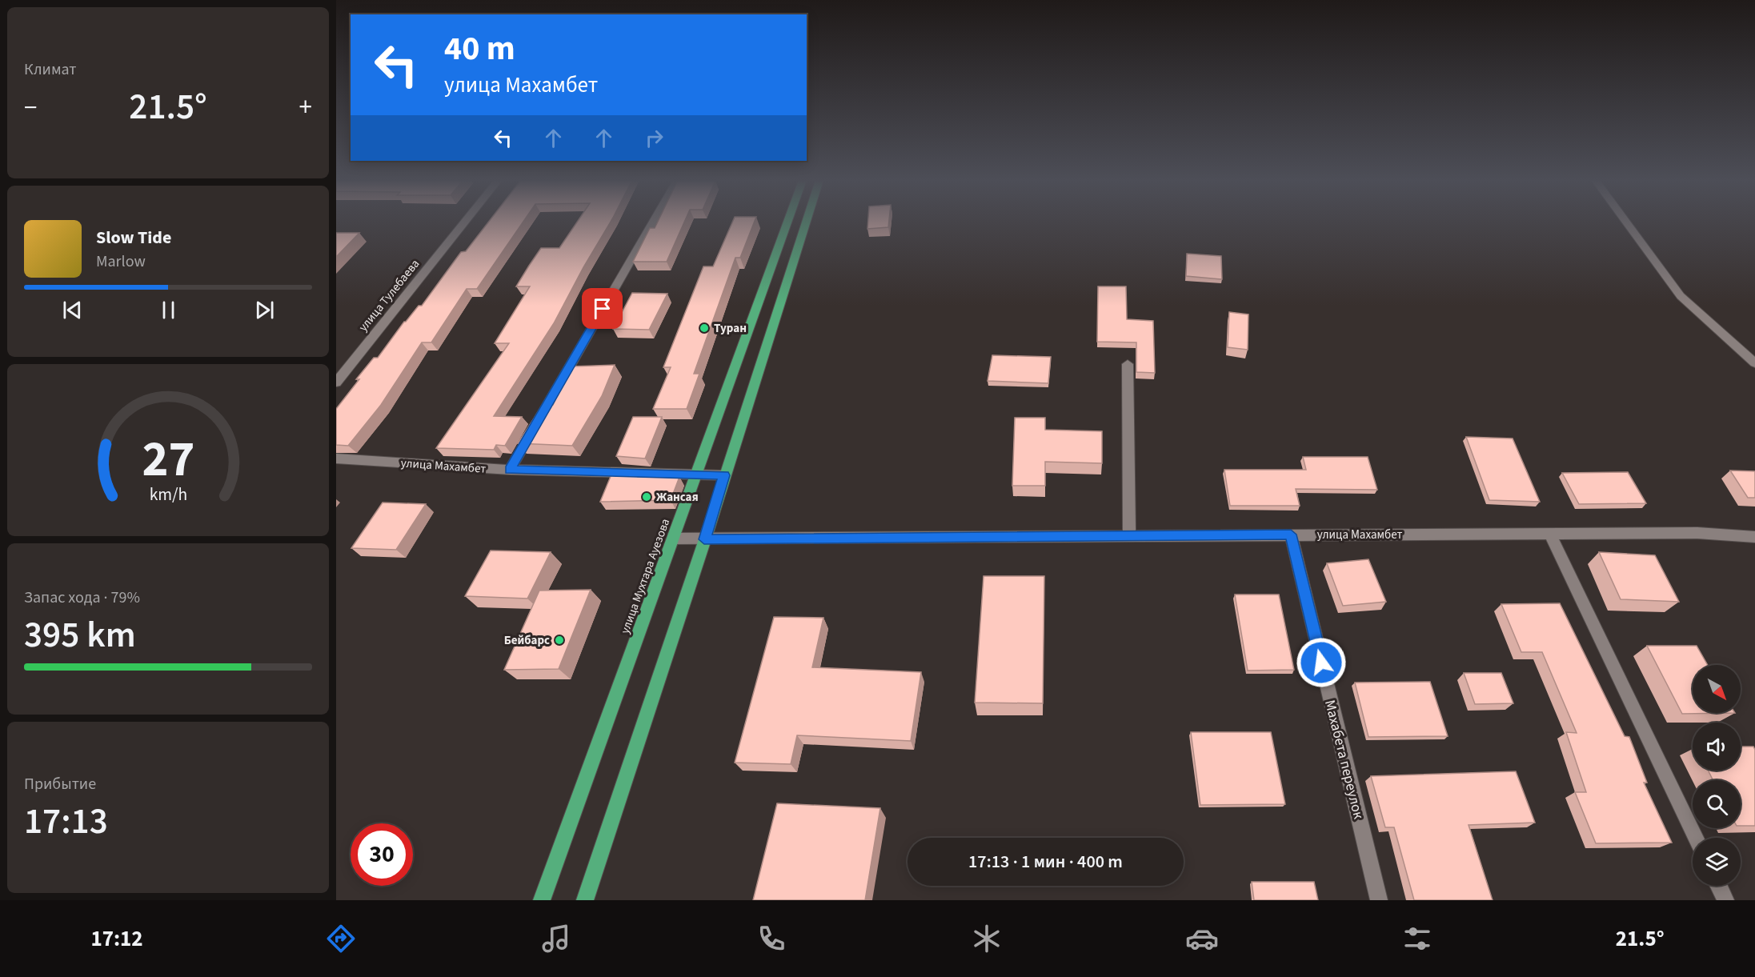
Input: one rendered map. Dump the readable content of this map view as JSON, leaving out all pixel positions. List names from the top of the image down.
{
  "streets": {
    "main road": ["улица Мухтара Ауезова"],
    "street": ["улица Тулебаева", "улица Махамбет", "Махабета переулок"]
  },
  "crossings": [
    ["улица Махамбет", "улица Мухтара Ауезова"],
    ["улица Махамбет", "Махабета переулок"]
  ],
  "places": ["Туран", "Жансая", "Бейбарс"],
  "north": "bottom right",
  "page": {
    "tile": [
      "Климат",
      ["Запас хода · 79%", "395 km"],
      ["Прибытие", "17:13"]
    ],
    "turn": ["40 m", "улица Махамбет"],
    "heat": ["−", "21.5°", "+"],
    "song": ["Slow Tide", "Marlow"],
    "limit": "30",
    "trip": "17:13 · 1 мин · 400 m",
    "tabs": ["17:12", "21.5°"],
    "gauge": ["27", "km/h"]
  }
}
